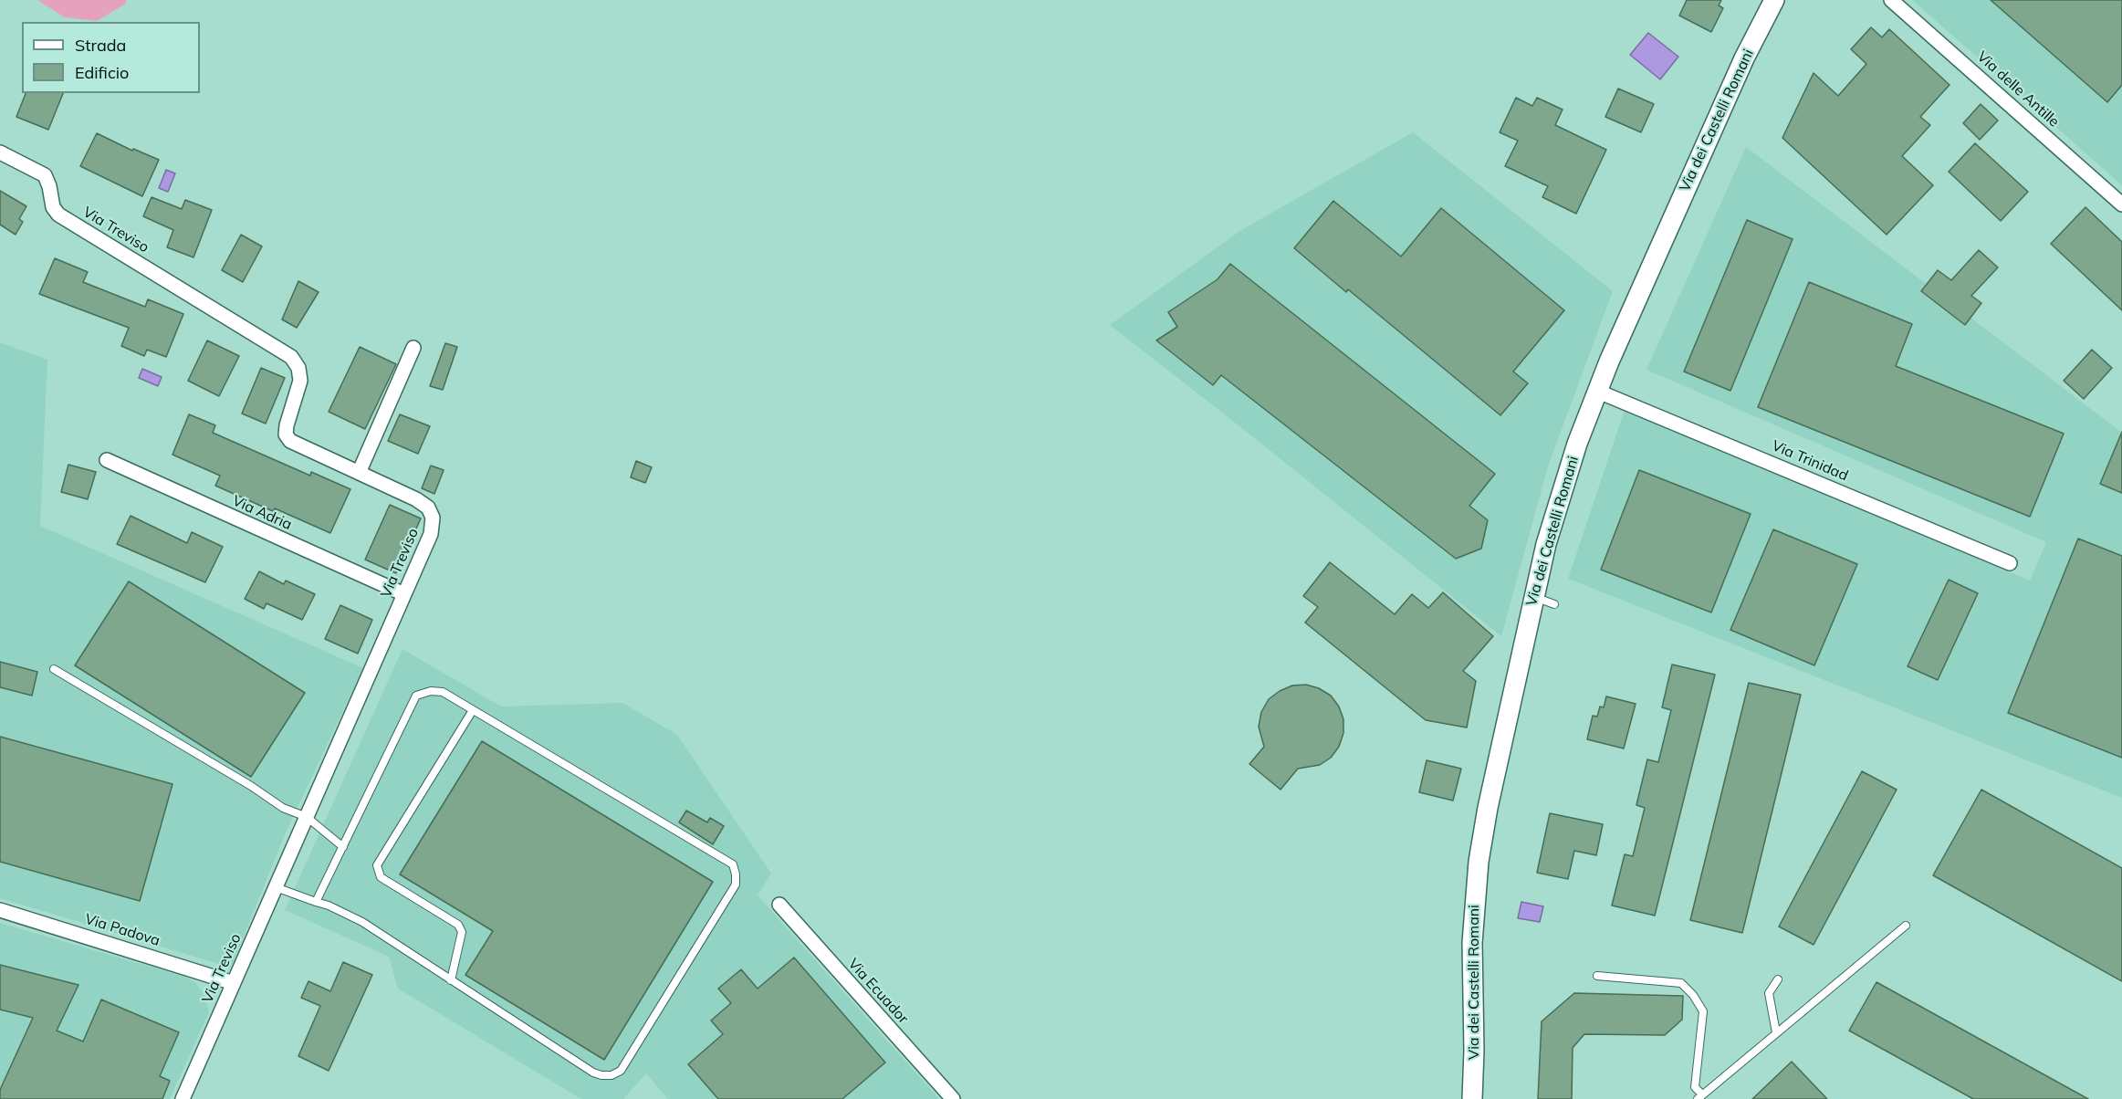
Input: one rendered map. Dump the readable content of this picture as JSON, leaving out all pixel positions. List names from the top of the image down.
{
  "streets": {
    "main road": ["Via dei Castelli Romani"],
    "street": [
      "Via delle Antille",
      "Via Treviso",
      "Via Trinidad",
      "Via Adria",
      "Via Padova",
      "Via Ecuador"
    ]
  },
  "crossings": [
    ["Via dei Castelli Romani", "Via Trinidad"],
    ["Via Treviso", "Via Adria"],
    ["Via Treviso", "Via Padova"]
  ],
  "legend": ["Strada", "Edificio"]
}
